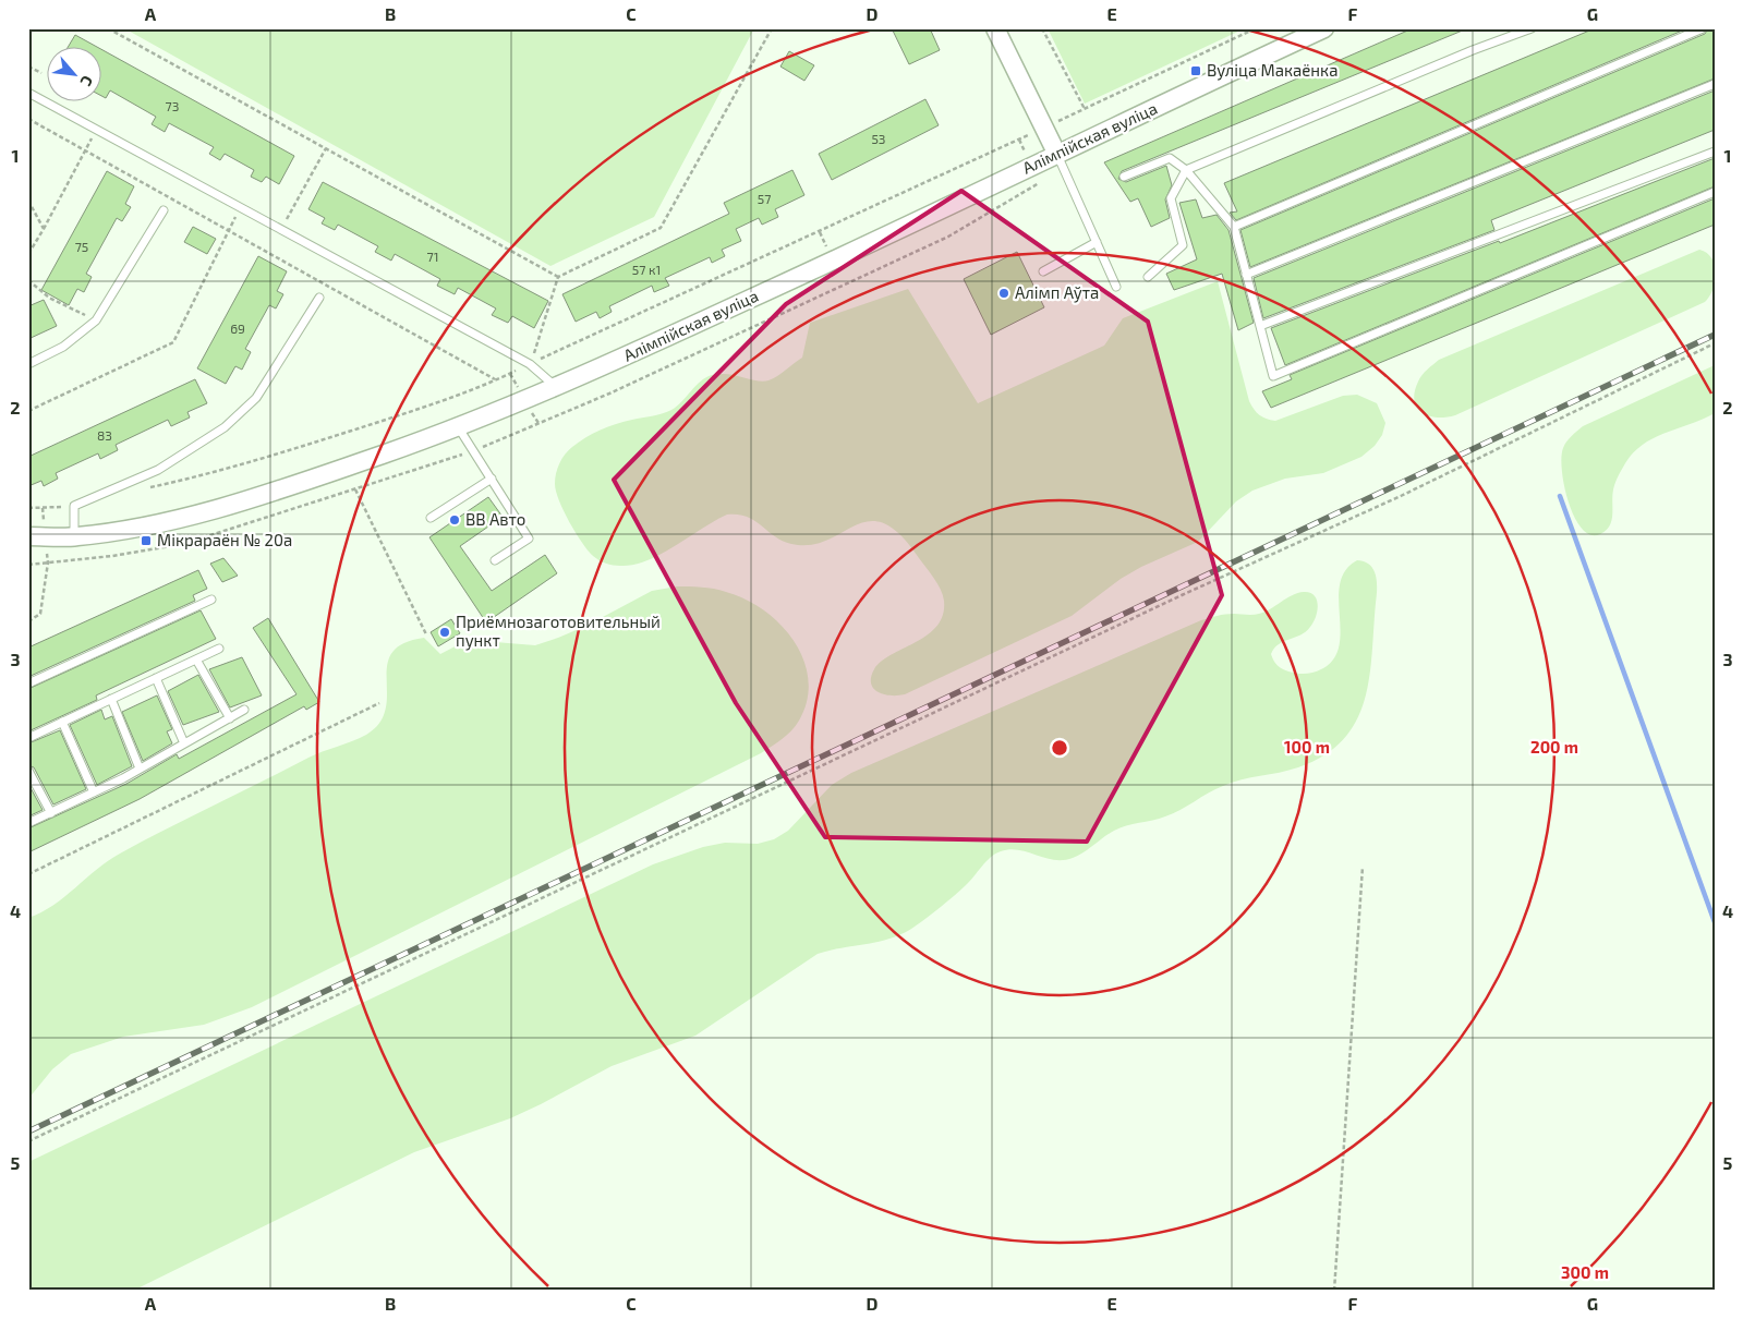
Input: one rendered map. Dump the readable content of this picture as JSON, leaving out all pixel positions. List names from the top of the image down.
{
  "streets": {
    "street": ["Алімпійская вуліца"]
  },
  "places": {
    "transit": ["Вуліца Макаёнка", "Мікрараён № 20а"],
    "other": ["Алімп Аўта", "ВВ Авто", "Приёмнозаготовительный пункт"]
  },
  "house_numbers": [
    "73",
    "53",
    "57",
    "75",
    "71",
    "57 к1",
    "69",
    "83"
  ],
  "north": "bottom right",
  "grid": {
    "columns": [
      "A",
      "B",
      "C",
      "D",
      "E",
      "F",
      "G"
    ],
    "rows": [
      "1",
      "2",
      "3",
      "4",
      "5"
    ]
  },
  "rings": ["100 m", "200 m", "300 m"]
}
